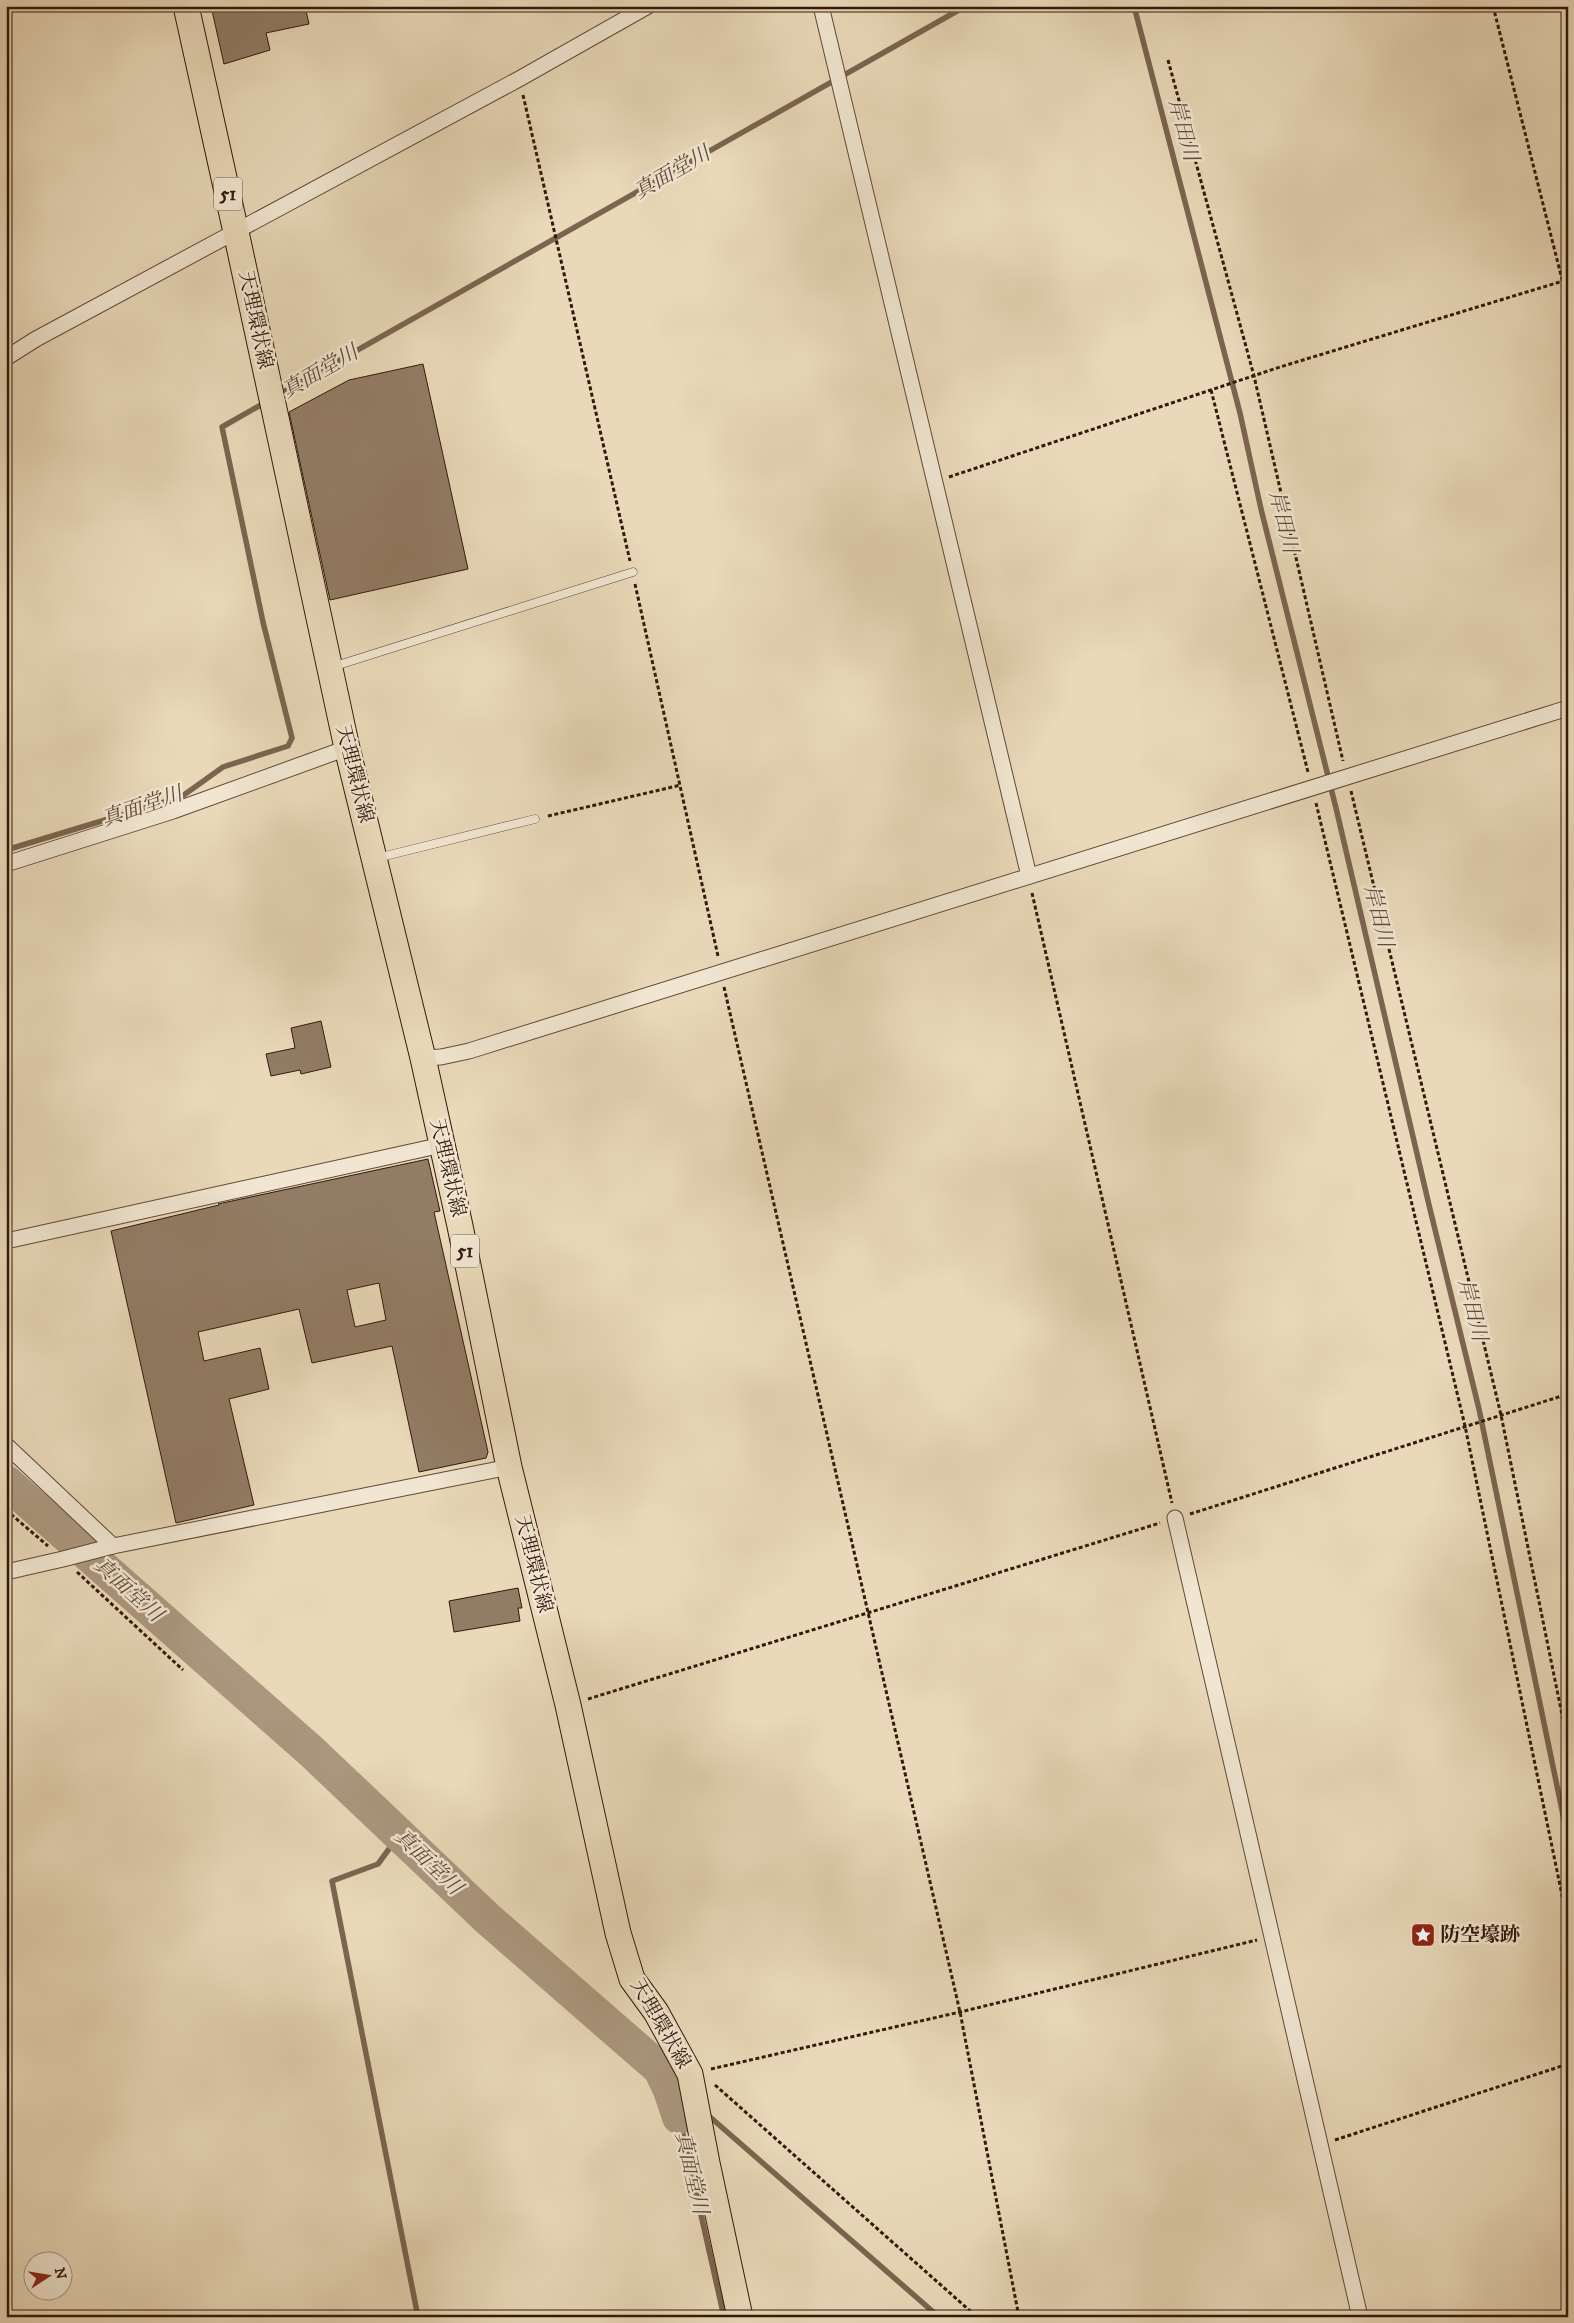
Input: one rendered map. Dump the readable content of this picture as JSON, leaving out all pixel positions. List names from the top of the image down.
{
  "streets": {
    "main road": ["51", "天理環状線"]
  },
  "water": ["岸田川", "真面堂川"],
  "places": {
    "place": ["防空壕跡"]
  },
  "north": "right"
}
